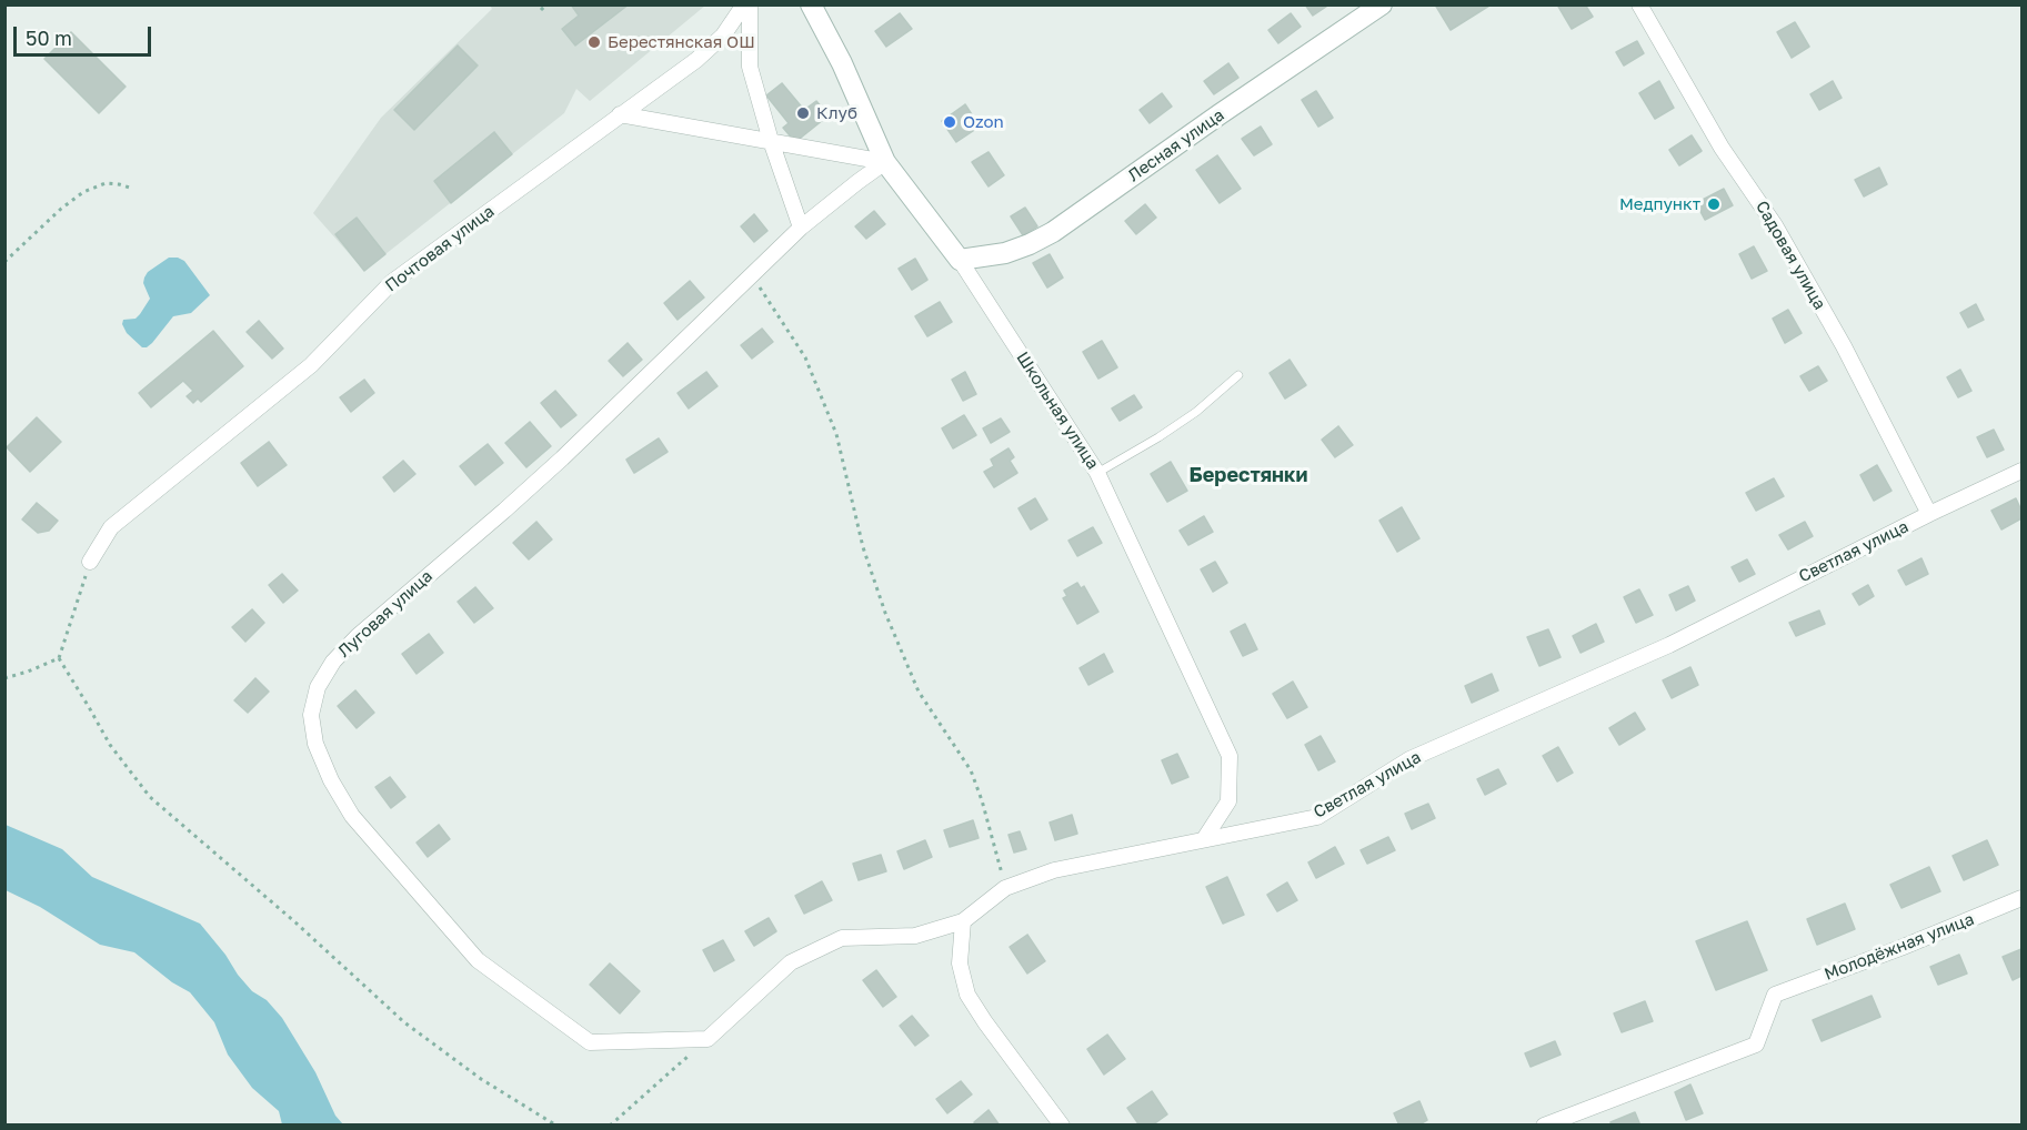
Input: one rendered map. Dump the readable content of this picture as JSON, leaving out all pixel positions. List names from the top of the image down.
{
  "streets": {
    "street": [
      "Лесная улица",
      "Почтовая улица",
      "Садовая улица",
      "Школьная улица",
      "Светлая улица",
      "Луговая улица",
      "Молодёжная улица"
    ]
  },
  "crossings": [
    ["Лесная улица", "Школьная улица"],
    ["Садовая улица", "Светлая улица"],
    ["Школьная улица", "Светлая улица"],
    ["Школьная улица", "Луговая улица"],
    ["Светлая улица", "Луговая улица"]
  ],
  "districts": ["Берестянки"],
  "places": [
    "Берестянская ОШ",
    "Клуб",
    "Ozon",
    "Медпункт"
  ],
  "scale_bar": "50 m"
}
